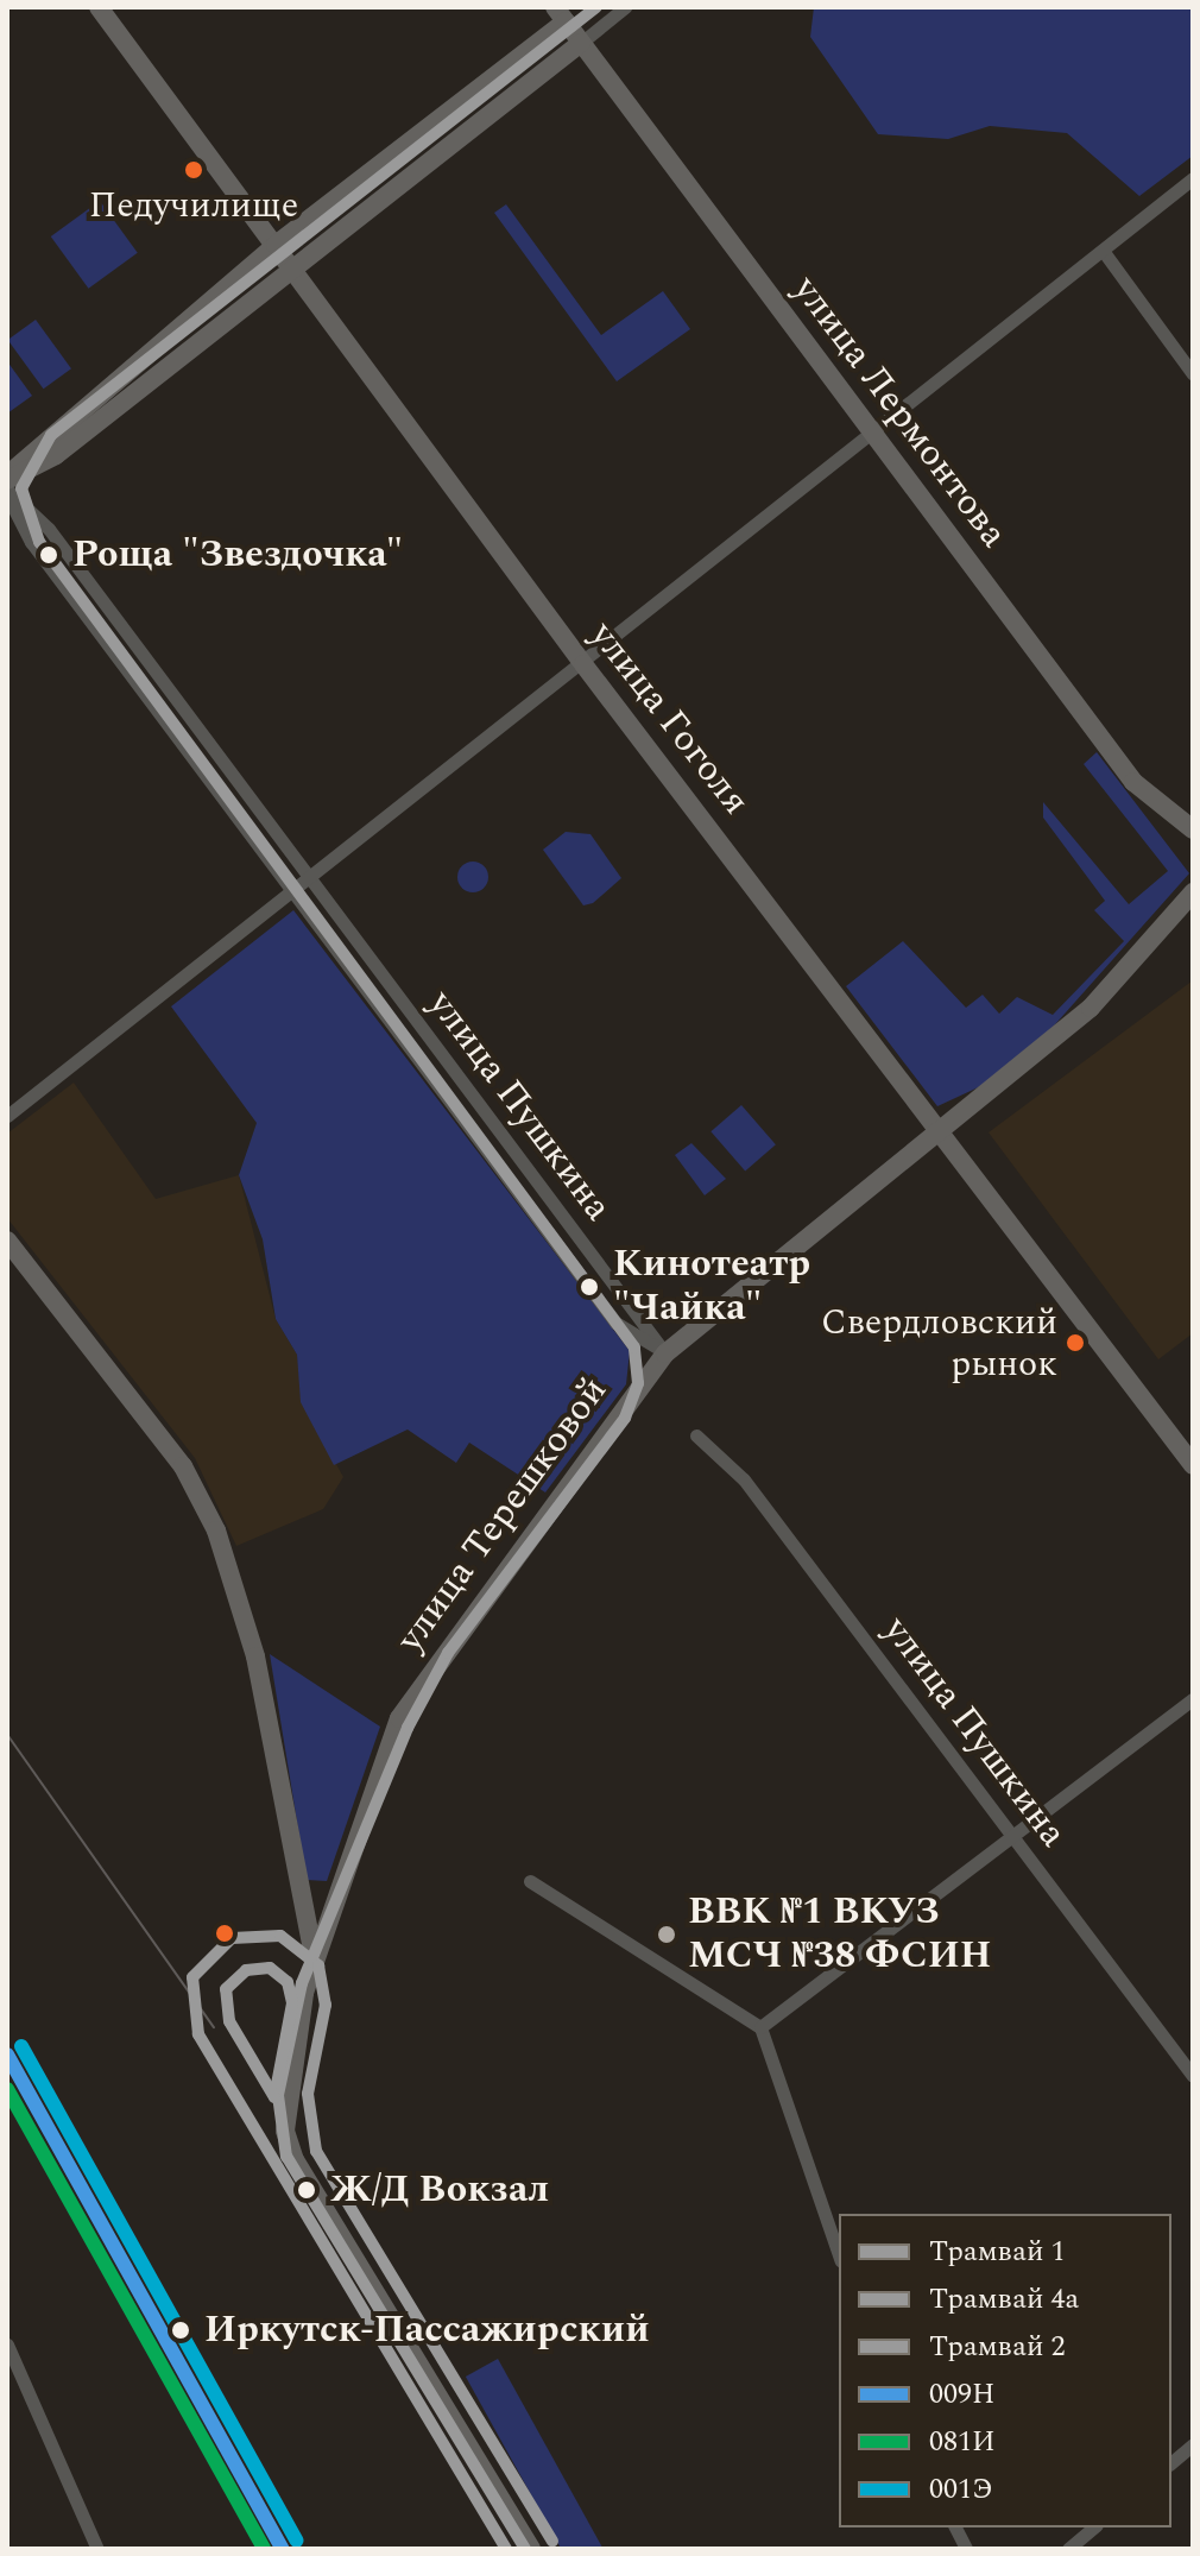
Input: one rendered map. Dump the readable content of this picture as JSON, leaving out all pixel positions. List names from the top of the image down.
{
  "streets": {
    "street": [
      "улица Лермонтова",
      "улица Гоголя",
      "улица Пушкина",
      "улица Терешковой"
    ]
  },
  "crossings": [
    ["улица Гоголя", "улица Терешковой"],
    ["улица Пушкина", "улица Терешковой"]
  ],
  "places": [
    "Педучилище",
    "Роща \"Звездочка\"",
    "Кинотеатр \"Чайка\"",
    "Свердловский рынок",
    "ВВК №1 ВКУЗ МСЧ №38 ФСИН",
    "Ж/Д Вокзал",
    "Иркутск-Пассажирский"
  ],
  "lines": [
    "tram line 1",
    "tram line 2",
    "tram line 4a",
    "transit line 001Э",
    "transit line 009Н",
    "transit line 081И"
  ],
  "legend": [
    "Трамвай 1",
    "Трамвай 4a",
    "Трамвай 2",
    "009Н",
    "081И",
    "001Э"
  ]
}
